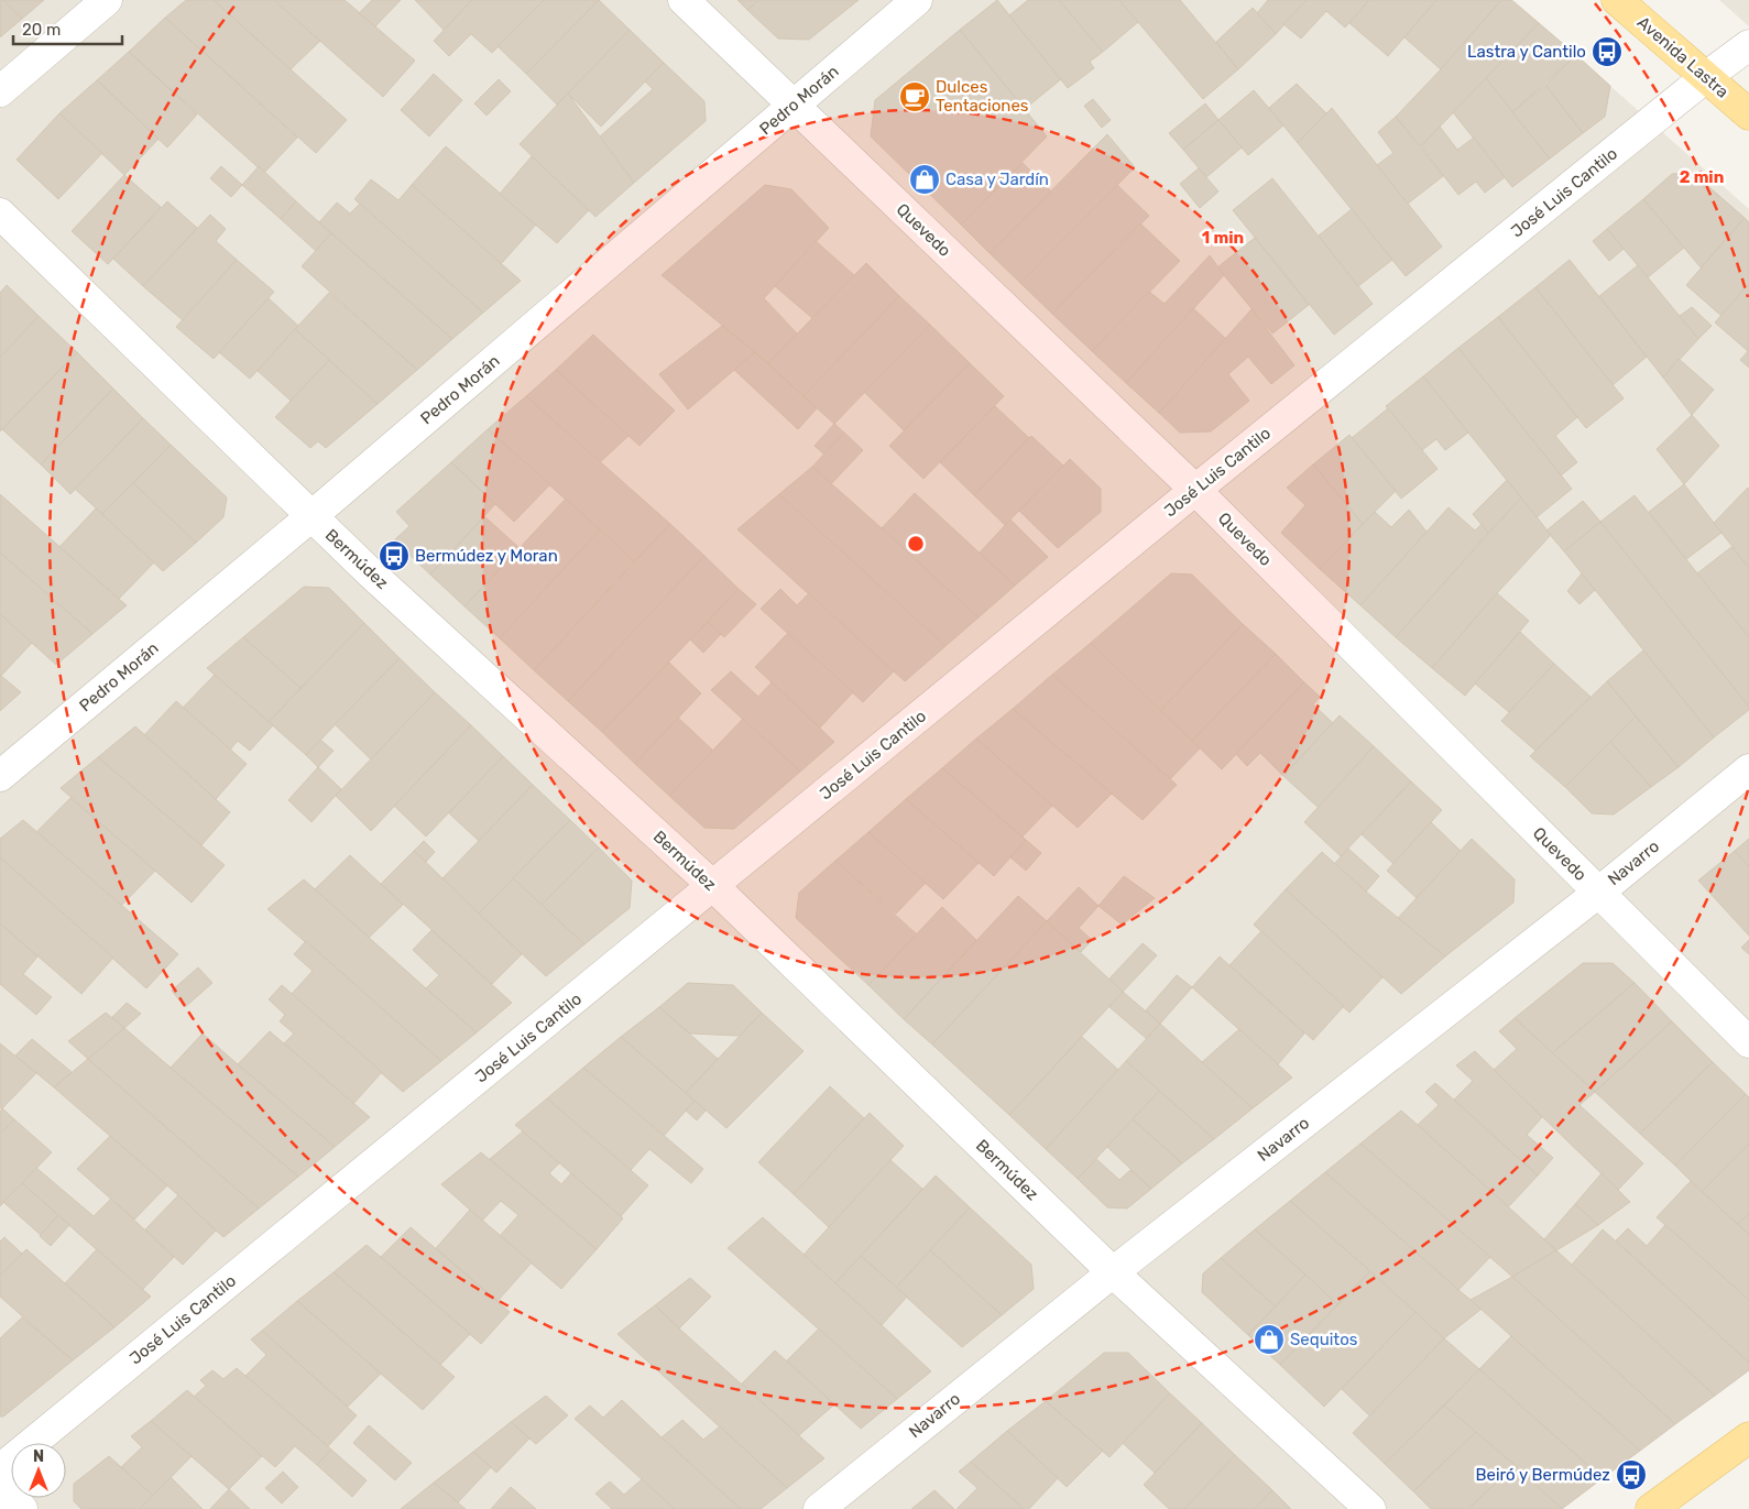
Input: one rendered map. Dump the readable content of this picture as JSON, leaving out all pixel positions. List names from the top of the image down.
{
  "streets": {
    "main road": ["Avenida Lastra"],
    "street": [
      "Pedro Morán",
      "José Luis Cantilo",
      "Quevedo",
      "Bermúdez",
      "Navarro"
    ]
  },
  "crossings": [
    ["Avenida Lastra", "José Luis Cantilo"],
    ["Pedro Morán", "Quevedo"],
    ["Pedro Morán", "Bermúdez"],
    ["José Luis Cantilo", "Quevedo"],
    ["José Luis Cantilo", "Bermúdez"],
    ["Quevedo", "Navarro"],
    ["Bermúdez", "Navarro"]
  ],
  "places": {
    "bus stop": ["Lastra y Cantilo", "Bermúdez y Moran", "Beiró y Bermúdez"],
    "cafe": ["Dulces Tentaciones"],
    "shop": ["Casa y Jardín", "Sequitos"]
  },
  "scale_bar": "20 m",
  "north": "top",
  "rings": ["2 min", "1 min"]
}
